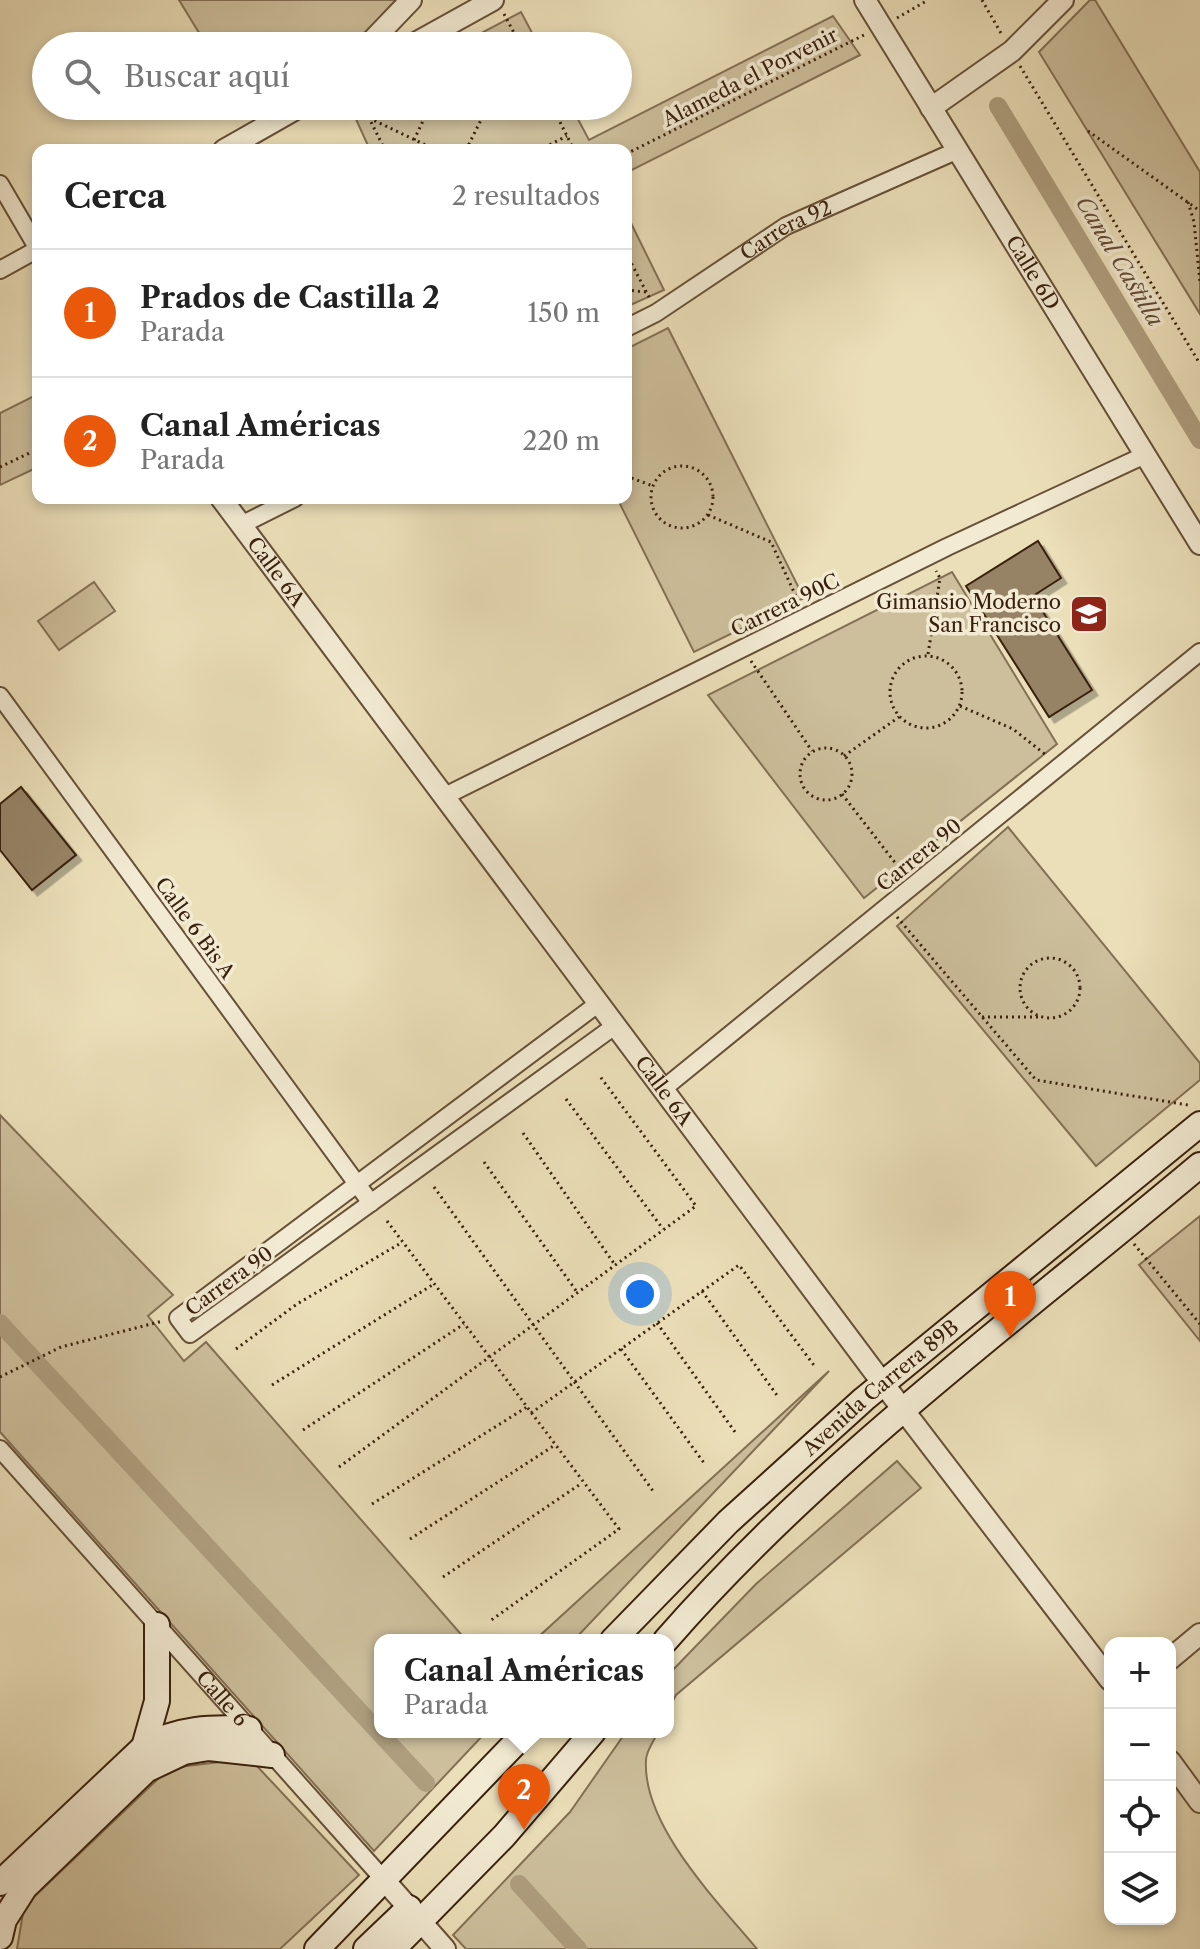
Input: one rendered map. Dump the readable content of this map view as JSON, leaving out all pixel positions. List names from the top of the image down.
{
  "streets": {
    "main road": ["Avenida Carrera 89B"],
    "street": [
      "Carrera 92",
      "Calle 6D",
      "Calle 6A",
      "Carrera 90C",
      "Carrera 90",
      "Calle 6 Bis A",
      "Calle 6"
    ],
    "path": ["Alameda el Porvenir"]
  },
  "crossings": [
    ["Alameda el Porvenir", "Calle 6D"],
    ["Carrera 92", "Calle 6D"],
    ["Calle 6D", "Carrera 90C"],
    ["Calle 6A", "Carrera 90C"],
    ["Calle 6A", "Carrera 90"],
    ["Calle 6A", "Avenida Carrera 89B"],
    ["Carrera 90", "Calle 6 Bis A"]
  ],
  "water": ["Canal Castilla"],
  "places": {
    "school or university": ["Gimansio Moderno San Francisco"]
  },
  "page": {
    "search": "Buscar aquí",
    "heading": ["Cerca", "2 resultados"],
    "list": [
      {
        "mark": "1",
        "name": "Prados de Castilla 2",
        "note": "Parada",
        "value": "150 m"
      },
      {
        "mark": "2",
        "name": "Canal Américas",
        "note": "Parada",
        "value": "220 m"
      }
    ],
    "pins": ["1", "2"],
    "popup": ["Canal Américas", "Parada"],
    "map_buttons": ["+", "−"]
  }
}
